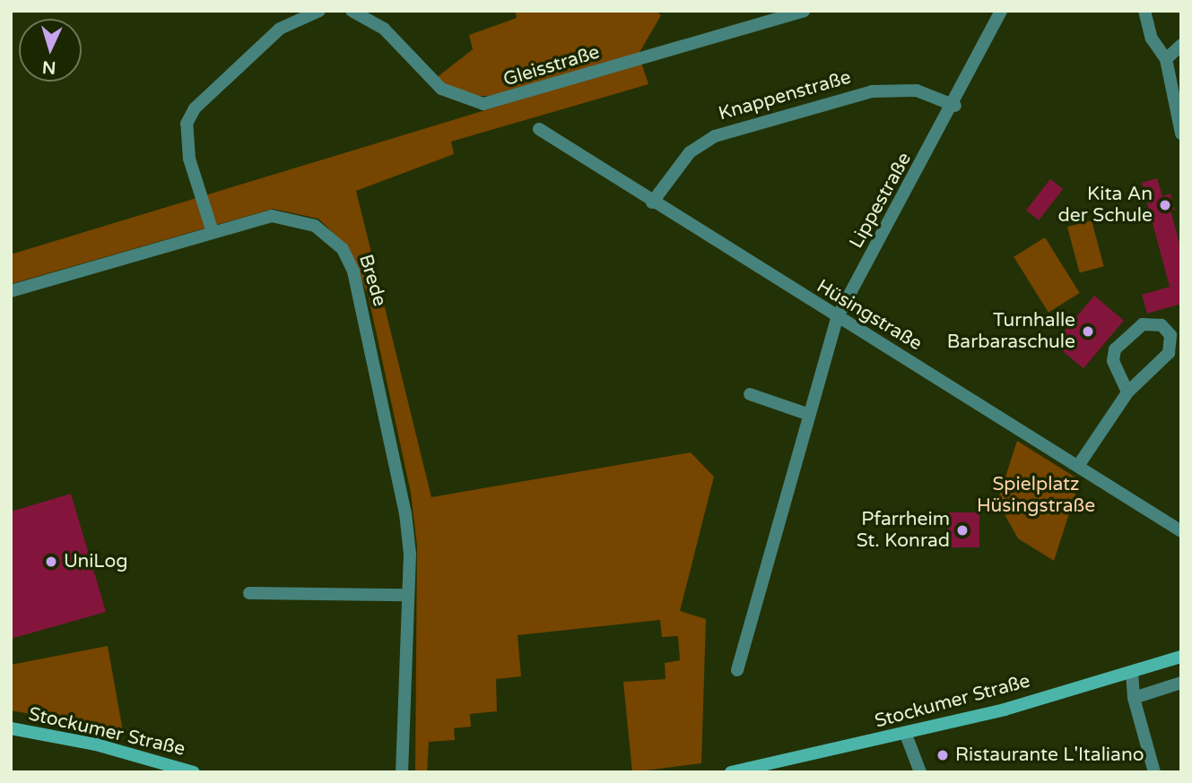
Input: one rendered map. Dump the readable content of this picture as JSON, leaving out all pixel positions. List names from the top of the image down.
{
  "streets": {
    "main road": ["Stockumer Straße"],
    "street": [
      "Gleisstraße",
      "Knappenstraße",
      "Lippestraße",
      "Brede",
      "Hüsingstraße"
    ]
  },
  "crossings": [
    ["Knappenstraße", "Lippestraße"],
    ["Knappenstraße", "Hüsingstraße"],
    ["Lippestraße", "Hüsingstraße"]
  ],
  "parks": ["Spielplatz Hüsingstraße"],
  "places": [
    "Kita An der Schule",
    "Turnhalle Barbaraschule",
    "Pfarrheim St. Konrad",
    "UniLog",
    "Ristaurante L'Italiano"
  ],
  "north": "bottom"
}
